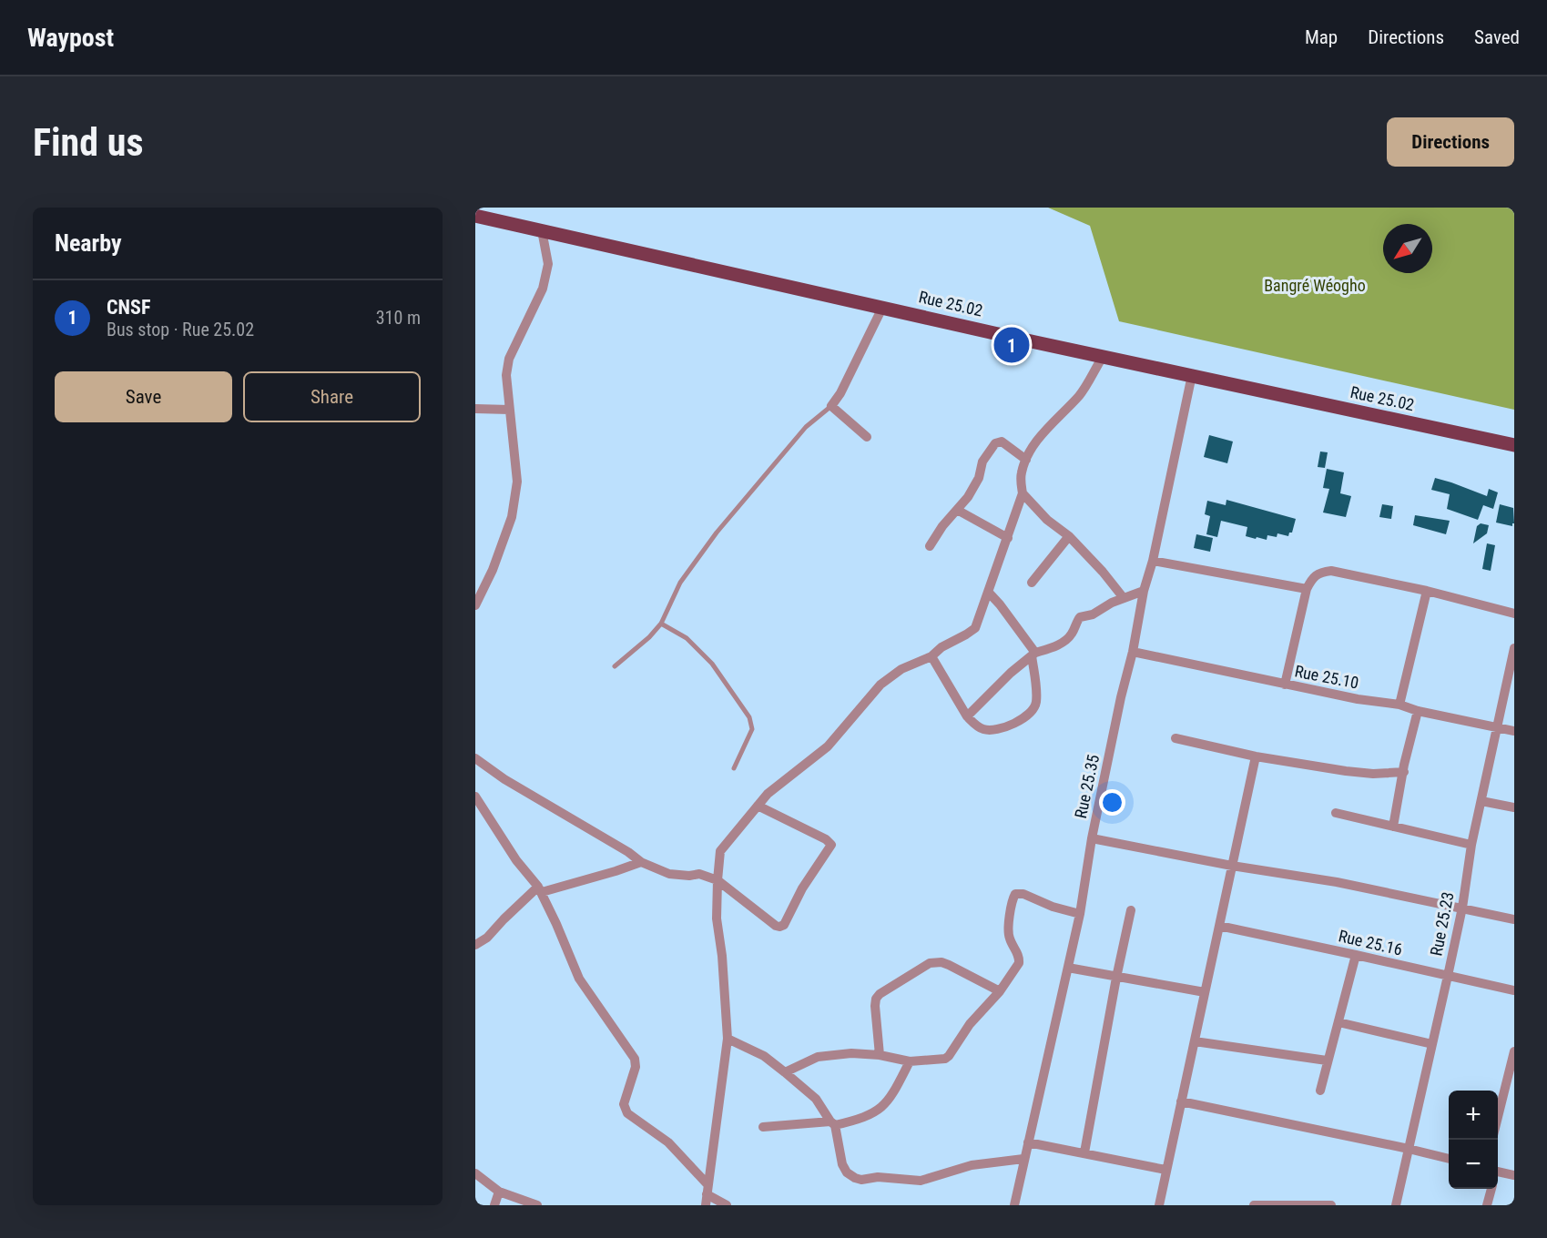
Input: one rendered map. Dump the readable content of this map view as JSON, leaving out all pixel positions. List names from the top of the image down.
{
  "streets": {
    "main road": ["Rue 25.02"],
    "street": [
      "Rue 25.10",
      "Rue 25.35",
      "Rue 25.23",
      "Rue 25.16"
    ]
  },
  "crossings": [
    ["Rue 25.02", "Rue 25.35"],
    ["Rue 25.10", "Rue 25.35"],
    ["Rue 25.10", "Rue 25.23"],
    ["Rue 25.23", "Rue 25.16"]
  ],
  "parks": ["Bangré Wéogho"],
  "north": "bottom left",
  "page": {
    "header": "Waypost",
    "nav": ["Map", "Directions", "Saved"],
    "buttons": [
      "Directions",
      ["Save", "Share"]
    ],
    "title": "Find us",
    "heading": "Nearby",
    "list": [
      {
        "mark": "1",
        "name": "CNSF",
        "note": "Bus stop · Rue 25.02",
        "value": "310 m"
      }
    ],
    "pins": "1",
    "map_buttons": ["+", "−"]
  }
}
